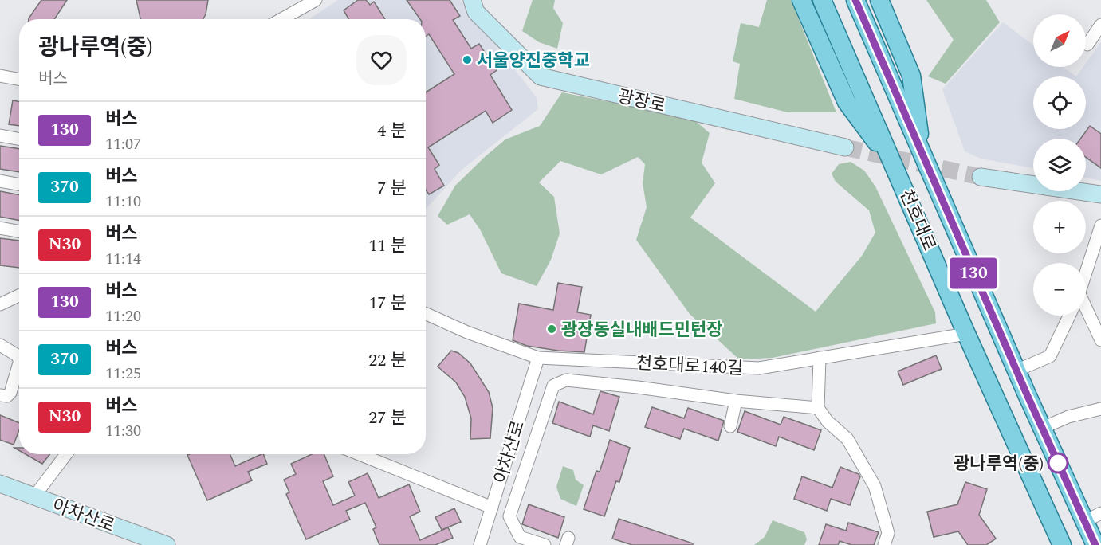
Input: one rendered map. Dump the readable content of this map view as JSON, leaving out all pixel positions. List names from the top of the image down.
{
  "streets": {
    "main road": ["천호대로"],
    "street": ["광장로", "천호대로140길", "아차산로"]
  },
  "crossings": [
    ["천호대로", "천호대로140길"],
    ["천호대로140길", "아차산로"]
  ],
  "places": ["서울양진중학교", "광장동실내배드민턴장", "광나루역(중)"],
  "lines": ["bus line 130"],
  "north": "top right",
  "page": {
    "on_map": "130",
    "map_buttons": ["+", "−"],
    "heading": ["광나루역(중)", "버스"],
    "list": [
      {
        "mark": "130",
        "name": "버스",
        "note": "11:07",
        "value": "4 분"
      },
      {
        "mark": "370",
        "name": "버스",
        "note": "11:10",
        "value": "7 분"
      },
      {
        "mark": "N30",
        "name": "버스",
        "note": "11:14",
        "value": "11 분"
      },
      {
        "mark": "130",
        "name": "버스",
        "note": "11:20",
        "value": "17 분"
      },
      {
        "mark": "370",
        "name": "버스",
        "note": "11:25",
        "value": "22 분"
      },
      {
        "mark": "N30",
        "name": "버스",
        "note": "11:30",
        "value": "27 분"
      }
    ]
  }
}
